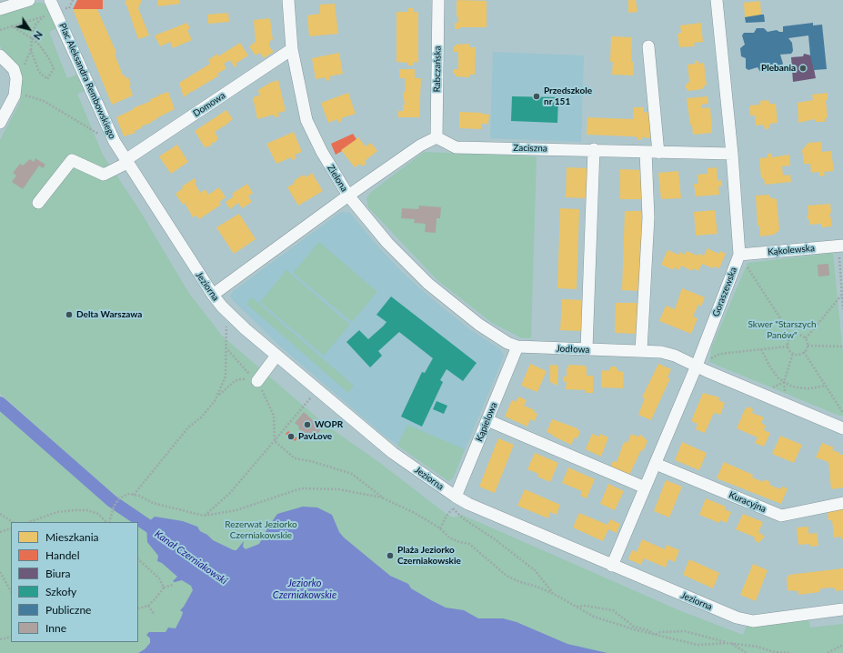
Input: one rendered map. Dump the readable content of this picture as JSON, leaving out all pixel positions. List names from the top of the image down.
{
  "streets": {
    "street": [
      "Rabczańska",
      "Plac Aleksandra Rembowskiego",
      "Domowa",
      "Zaciszna",
      "Zielona",
      "Kąkolewska",
      "Jeziorna",
      "Goraszewska",
      "Jodłowa",
      "Kąpielowa",
      "Kuracyjna"
    ]
  },
  "crossings": [
    ["Rabczańska", "Zaciszna"],
    ["Plac Aleksandra Rembowskiego", "Domowa"],
    ["Plac Aleksandra Rembowskiego", "Jeziorna"],
    ["Domowa", "Zielona"],
    ["Domowa", "Jeziorna"],
    ["Zaciszna", "Goraszewska"],
    ["Zielona", "Jeziorna"],
    ["Zielona", "Jodłowa"],
    ["Kąkolewska", "Goraszewska"],
    ["Jeziorna", "Goraszewska"],
    ["Jeziorna", "Kąpielowa"],
    ["Goraszewska", "Jodłowa"],
    ["Goraszewska", "Kuracyjna"],
    ["Jodłowa", "Kąpielowa"]
  ],
  "water": ["Kanał Czerniakowski", "Jeziorko Czerniakowskie"],
  "parks": ["Skwer \"Starszych Panów\"", "Rezerwat Jeziorko Czerniakowskie"],
  "places": [
    "Plebania",
    "Przedszkole nr 151",
    "Delta Warszawa",
    "WOPR",
    "PavLove",
    "Plaża Jeziorko Czerniakowskie"
  ],
  "legend": [
    "Mieszkania",
    "Handel",
    "Biura",
    "Szkoły",
    "Publiczne",
    "Inne"
  ],
  "north": "bottom right"
}
